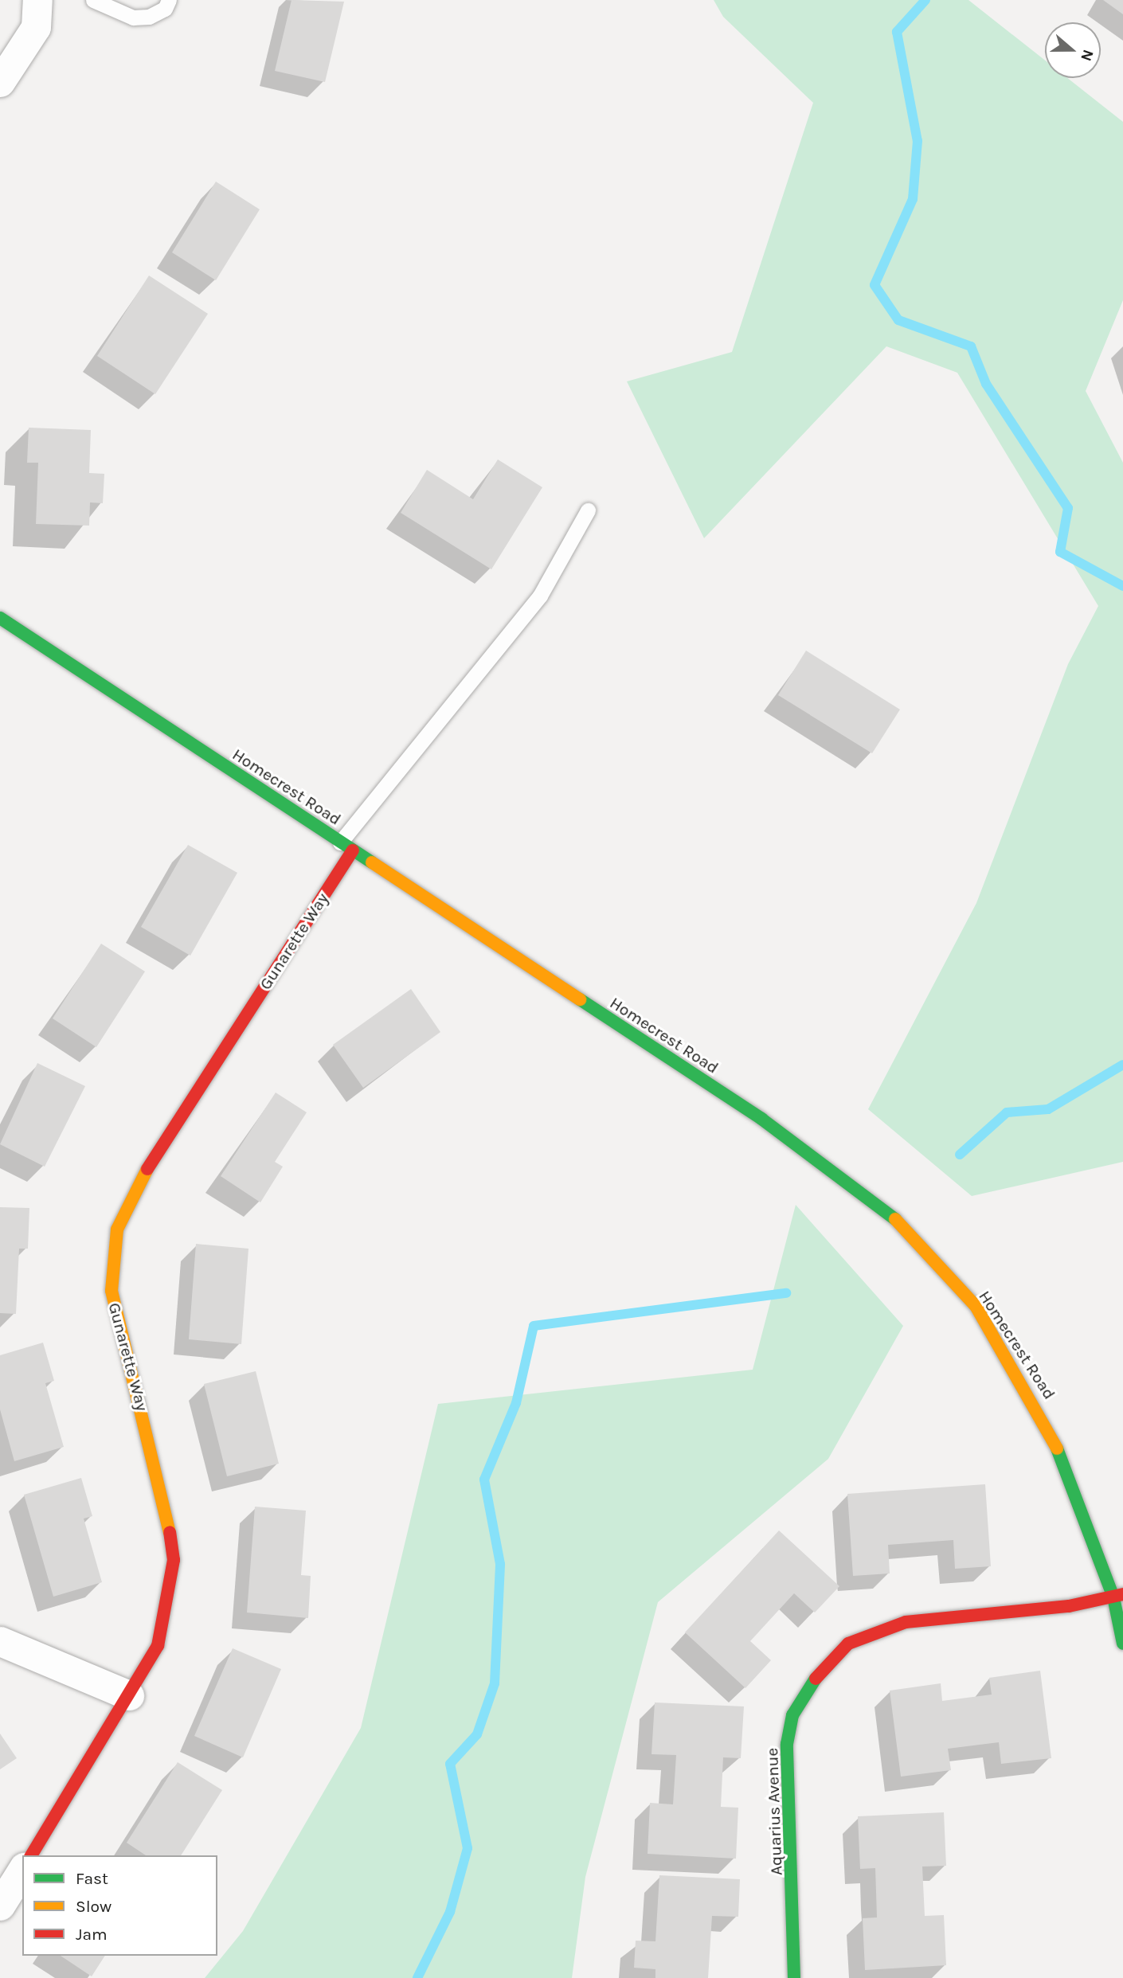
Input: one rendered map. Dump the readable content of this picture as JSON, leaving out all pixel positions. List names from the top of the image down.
{
  "streets": {
    "street": ["Homecrest Road", "Gunarette Way", "Aquarius Avenue"]
  },
  "crossings": [
    ["Homecrest Road", "Gunarette Way"],
    ["Homecrest Road", "Aquarius Avenue"]
  ],
  "legend": ["Fast", "Slow", "Jam"],
  "north": "right"
}
